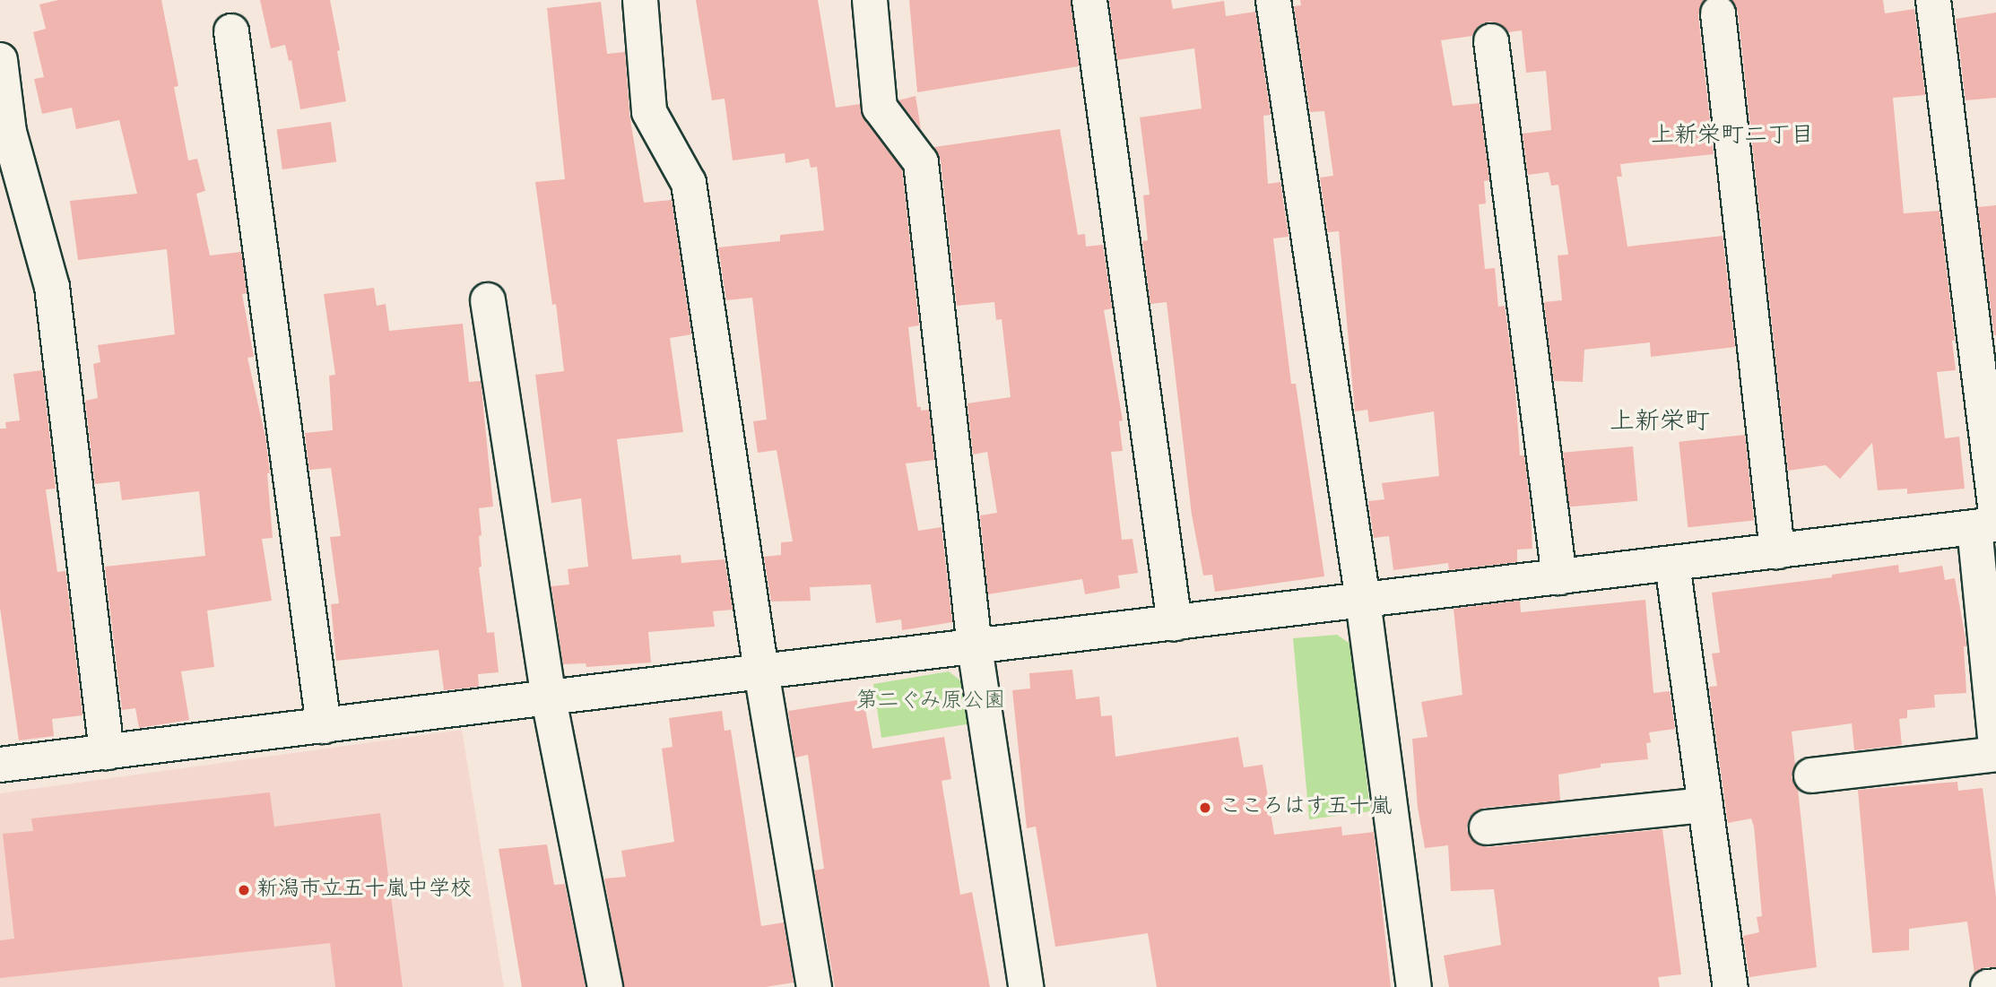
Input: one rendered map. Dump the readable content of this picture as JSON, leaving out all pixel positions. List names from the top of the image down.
{
  "districts": ["上新栄町二丁目", "上新栄町"],
  "parks": ["第二ぐみ原公園"],
  "places": ["こころはす五十嵐", "新潟市立五十嵐中学校"]
}
